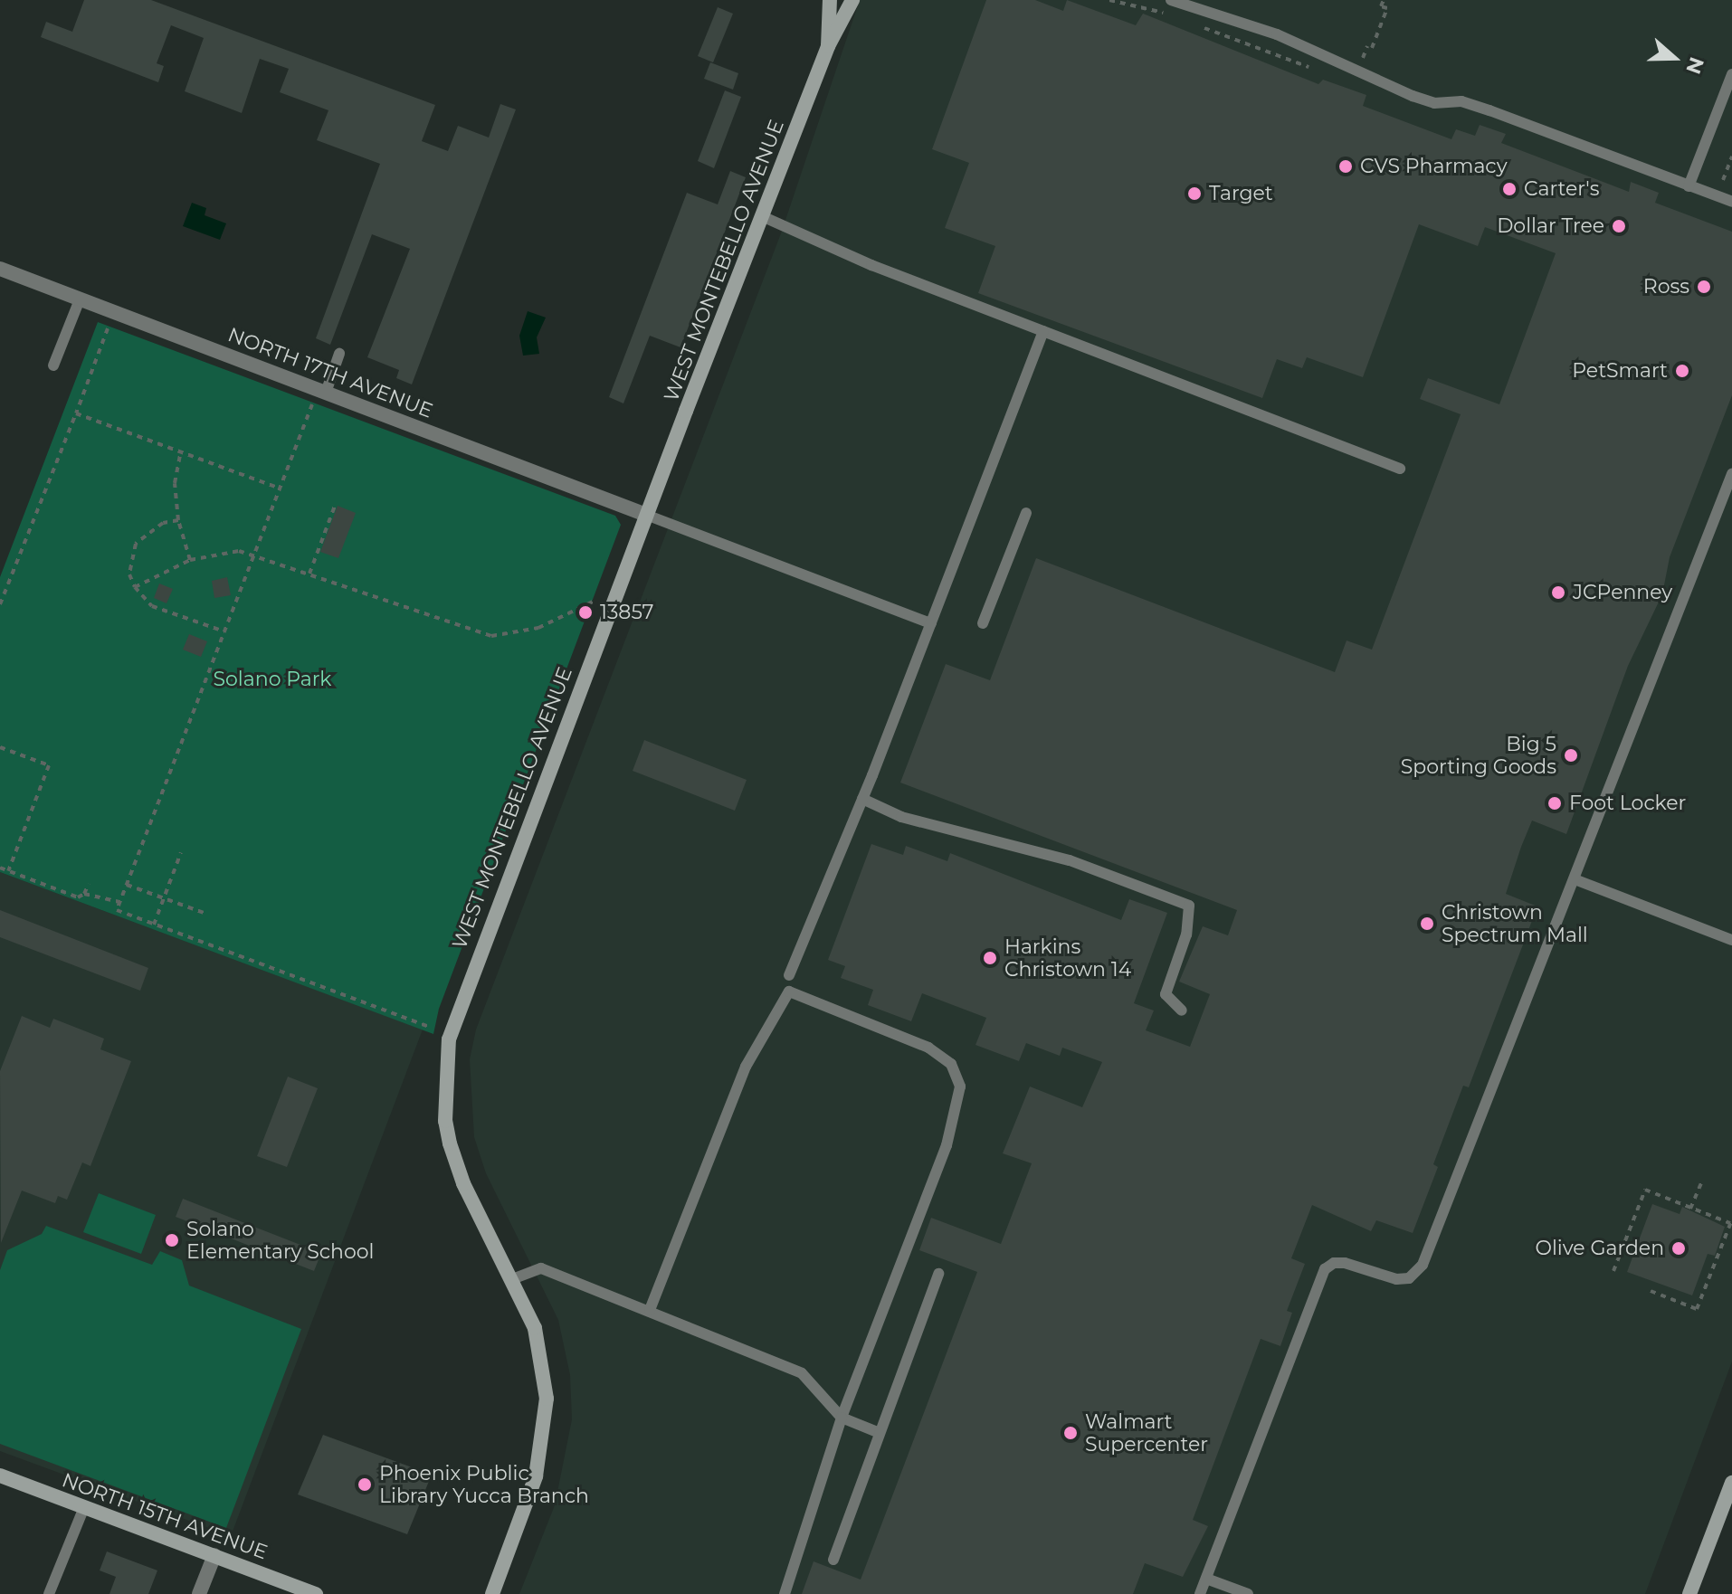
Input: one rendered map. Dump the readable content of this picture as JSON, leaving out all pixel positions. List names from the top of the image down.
{
  "streets": {
    "street": ["WEST MONTEBELLO AVENUE", "NORTH 17TH AVENUE", "NORTH 15TH AVENUE"]
  },
  "crossings": [
    ["WEST MONTEBELLO AVENUE", "NORTH 17TH AVENUE"]
  ],
  "parks": ["Solano Park"],
  "places": [
    "CVS Pharmacy",
    "Carter's",
    "Target",
    "Dollar Tree",
    "Ross",
    "PetSmart",
    "JCPenney",
    "13857",
    "Big 5 Sporting Goods",
    "Foot Locker",
    "Christown Spectrum Mall",
    "Harkins Christown 14",
    "Solano Elementary School",
    "Olive Garden",
    "Walmart Supercenter",
    "Phoenix Public Library Yucca Branch"
  ],
  "north": "right"
}
